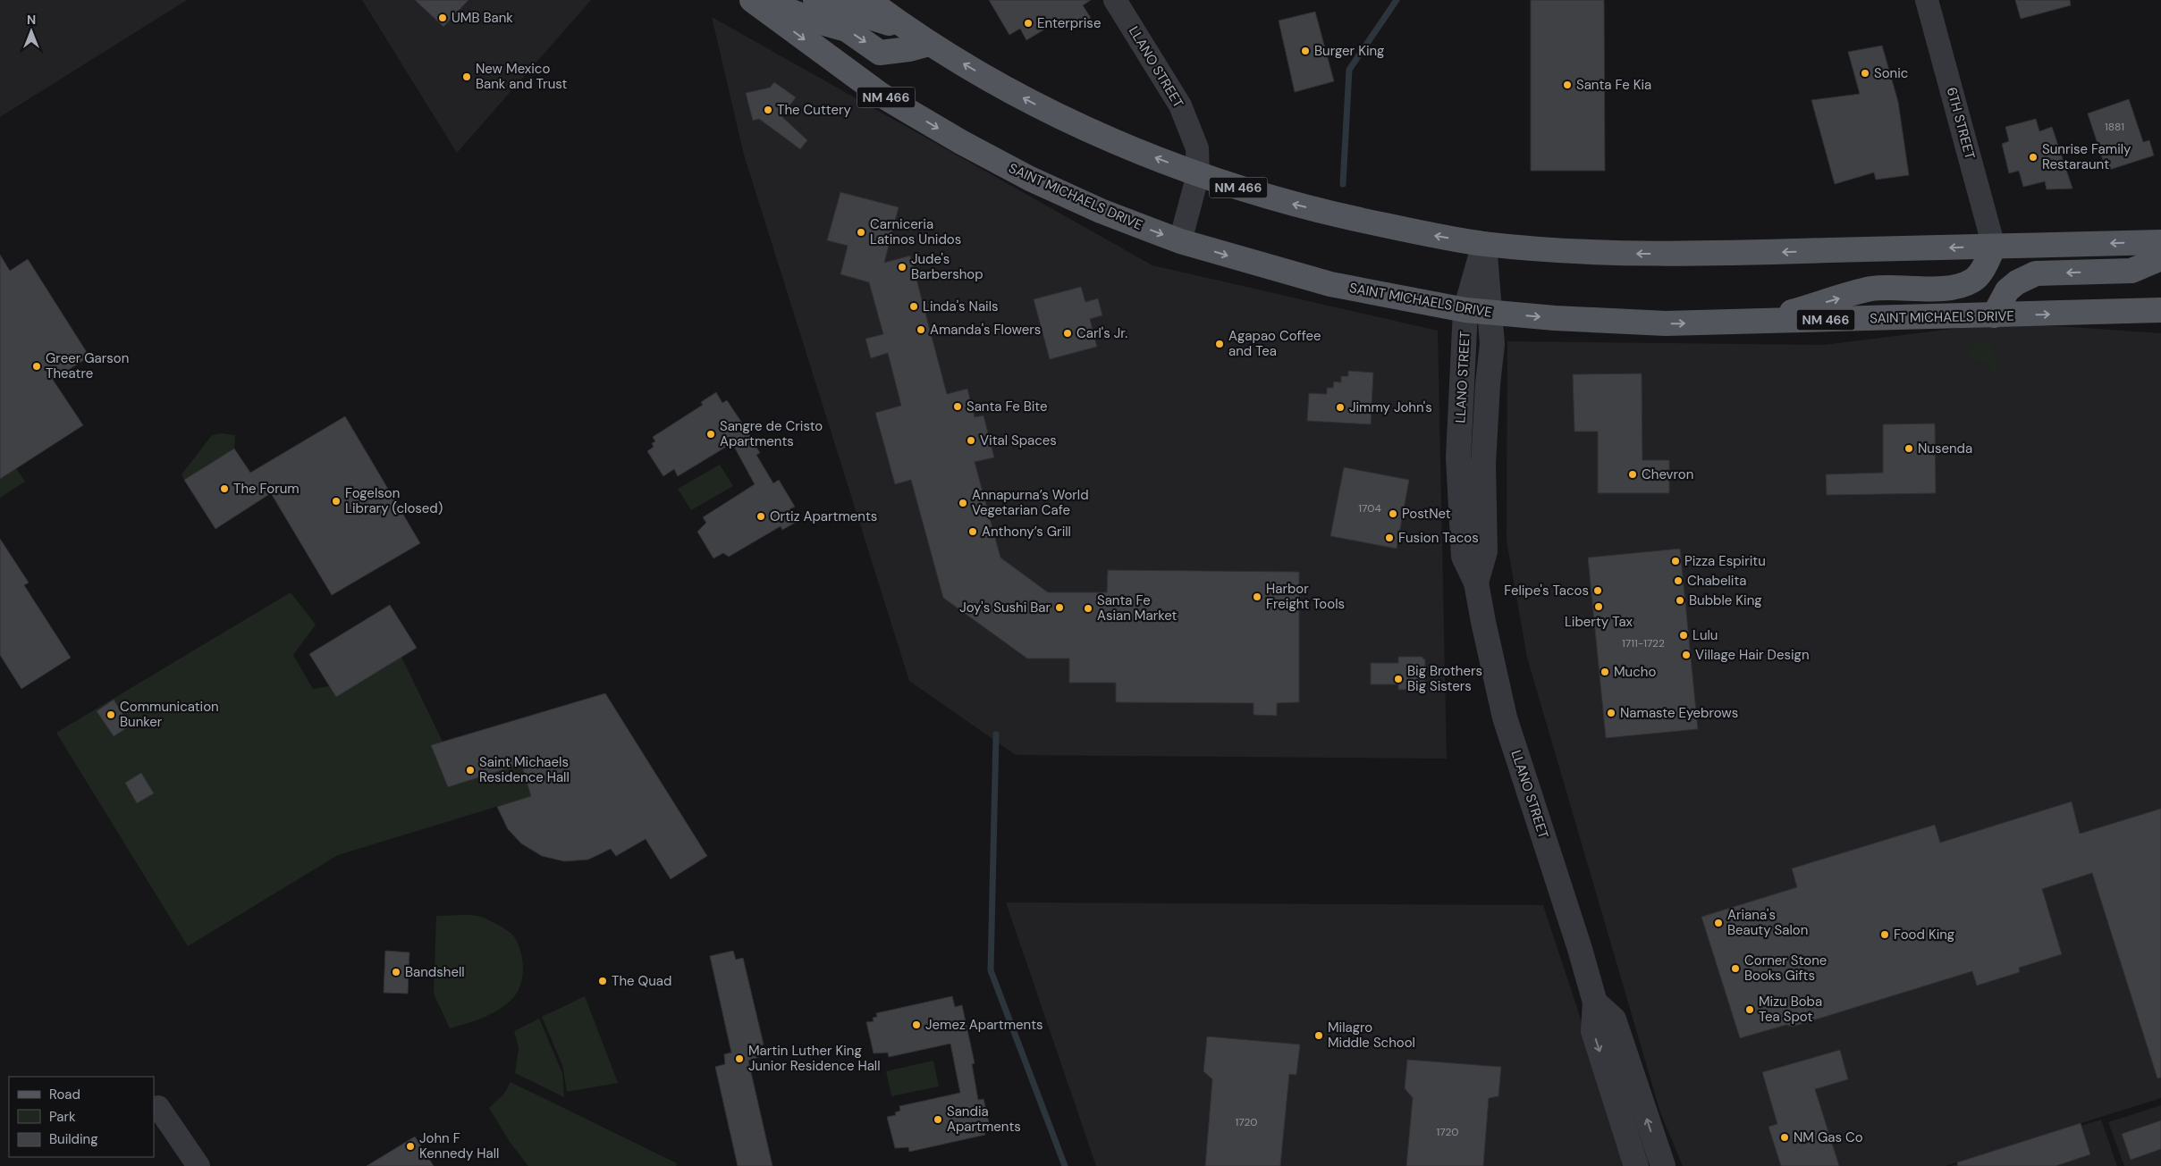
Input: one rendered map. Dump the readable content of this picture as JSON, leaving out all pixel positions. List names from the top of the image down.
{
  "streets": {
    "main road": ["NM 466", "SAINT MICHAELS DRIVE"],
    "street": ["LLANO STREET", "6TH STREET"]
  },
  "crossings": [
    ["LLANO STREET", "NM 466"],
    ["LLANO STREET", "SAINT MICHAELS DRIVE"],
    ["NM 466", "6TH STREET"]
  ],
  "places": [
    "UMB Bank",
    "Enterprise",
    "Burger King",
    "Sonic",
    "New Mexico Bank and Trust",
    "Santa Fe Kia",
    "The Cuttery",
    "Sunrise Family Restaraunt",
    "Carniceria Latinos Unidos",
    "Jude's Barbershop",
    "Linda's Nails",
    "Amanda's Flowers",
    "Carl's Jr.",
    "Agapao Coffee and Tea",
    "Greer Garson Theatre",
    "Santa Fe Bite",
    "Jimmy John's",
    "Sangre de Cristo Apartments",
    "Vital Spaces",
    "Nusenda",
    "Chevron",
    "The Forum",
    "Fogelson Library (closed)",
    "Annapurna’s World Vegetarian Cafe",
    "PostNet",
    "Ortiz Apartments",
    "Anthony’s Grill",
    "Fusion Tacos",
    "Pizza Espiritu",
    "Chabelita",
    "Felipe's Tacos",
    "Harbor Freight Tools",
    "Bubble King",
    "Liberty Tax",
    "Joy's Sushi Bar",
    "Santa Fe Asian Market",
    "Lulu",
    "Village Hair Design",
    "Mucho",
    "Big Brothers Big Sisters",
    "Namaste Eyebrows",
    "Communication Bunker",
    "Saint Michaels Residence Hall",
    "Ariana's Beauty Salon",
    "Food King",
    "Corner Stone Books Gifts",
    "Bandshell",
    "The Quad",
    "Mizu Boba Tea Spot",
    "Jemez Apartments",
    "Milagro Middle School",
    "Martin Luther King Junior Residence Hall",
    "Sandia Apartments",
    "NM Gas Co",
    "John F Kennedy Hall"
  ],
  "house_numbers": [
    "1881",
    "1704",
    "1711-1722",
    "1720",
    "1720"
  ],
  "legend": ["Road", "Park", "Building"],
  "north": "top"
}
